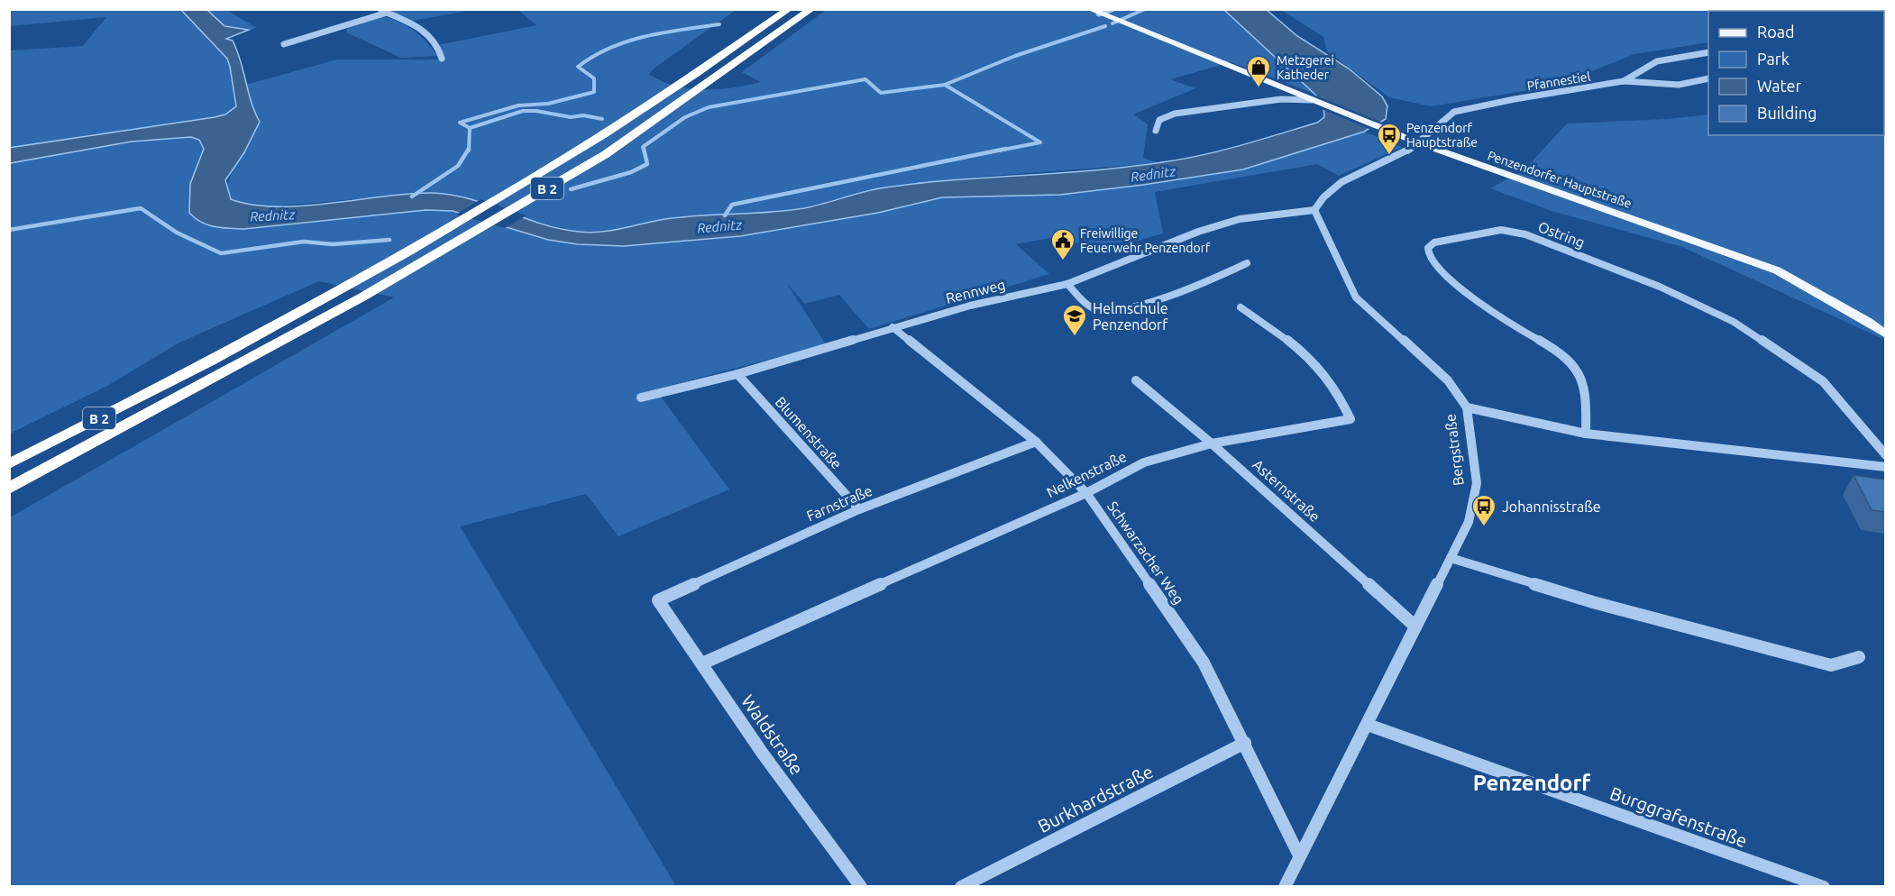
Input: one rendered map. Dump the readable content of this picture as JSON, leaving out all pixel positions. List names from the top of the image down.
{
  "streets": {
    "highway": ["B 2"],
    "main road": ["Penzendorfer Hauptstraße"],
    "street": [
      "Pfannestiel",
      "Ostring",
      "Rennweg",
      "Blumenstraße",
      "Bergstraße",
      "Nelkenstraße",
      "Asternstraße",
      "Farnstraße",
      "Schwarzacher Weg",
      "Waldstraße",
      "Burkhardstraße",
      "Burggrafenstraße"
    ]
  },
  "crossings": [
    ["Pfannestiel", "Penzendorfer Hauptstraße"],
    ["Rennweg", "Blumenstraße"],
    ["Rennweg", "Bergstraße"],
    ["Rennweg", "Schwarzacher Weg"],
    ["Blumenstraße", "Farnstraße"],
    ["Bergstraße", "Asternstraße"],
    ["Bergstraße", "Schwarzacher Weg"],
    ["Bergstraße", "Burggrafenstraße"],
    ["Nelkenstraße", "Asternstraße"],
    ["Nelkenstraße", "Schwarzacher Weg"],
    ["Nelkenstraße", "Waldstraße"],
    ["Farnstraße", "Schwarzacher Weg"],
    ["Farnstraße", "Waldstraße"],
    ["Schwarzacher Weg", "Burkhardstraße"]
  ],
  "districts": ["Penzendorf"],
  "water": ["Rednitz"],
  "places": {
    "shop": ["Metzgerei Katheder"],
    "bus stop": ["Penzendorf Hauptstraße", "Johannisstraße"],
    "public building": ["Freiwillige Feuerwehr Penzendorf"],
    "school or university": ["Helmschule Penzendorf"]
  },
  "legend": [
    "Road",
    "Park",
    "Water",
    "Building"
  ]
}
